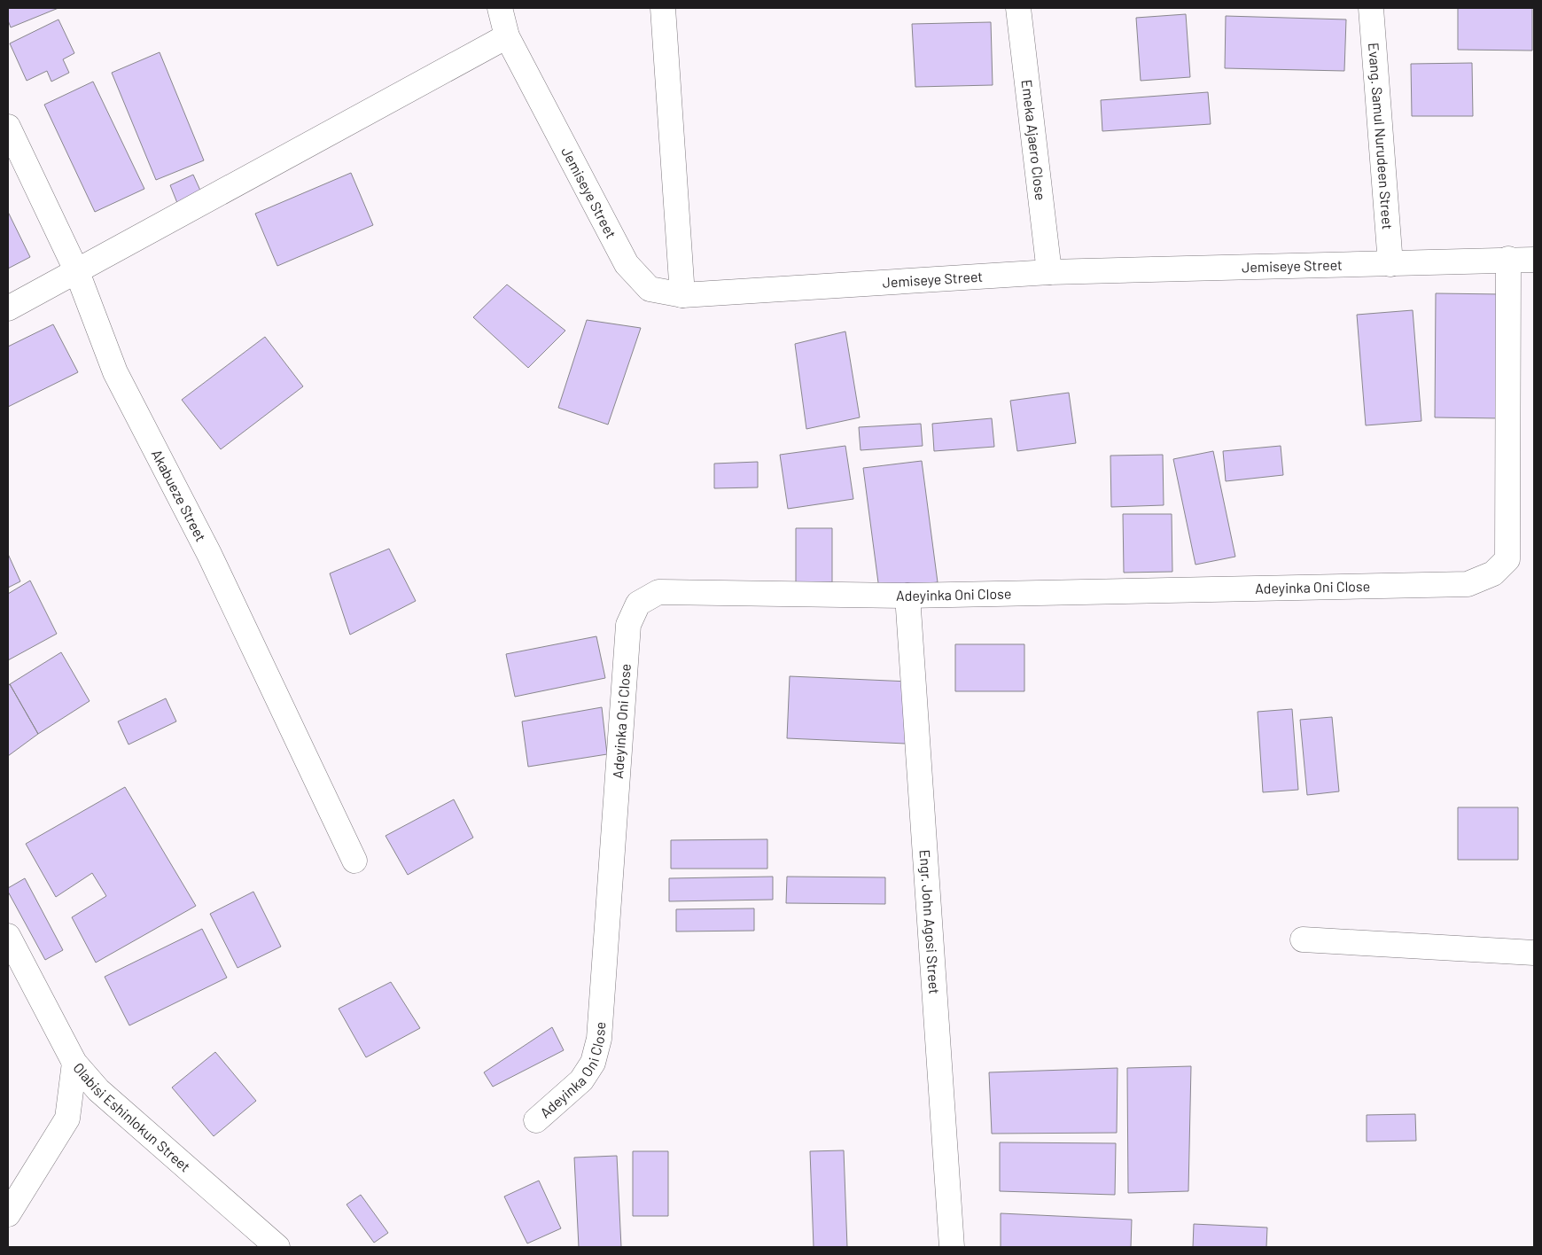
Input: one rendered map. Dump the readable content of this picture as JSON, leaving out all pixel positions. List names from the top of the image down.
{
  "streets": {
    "street": [
      "Evang. Samul Nurudeen Street",
      "Emeka Ajaero Close",
      "Jemiseye Street",
      "Akabueze Street",
      "Adeyinka Oni Close",
      "Engr. John Agosi Street",
      "Olabisi Eshinlokun Street"
    ]
  },
  "crossings": [
    ["Evang. Samul Nurudeen Street", "Jemiseye Street"],
    ["Emeka Ajaero Close", "Jemiseye Street"],
    ["Jemiseye Street", "Adeyinka Oni Close"],
    ["Adeyinka Oni Close", "Engr. John Agosi Street"]
  ]
}
